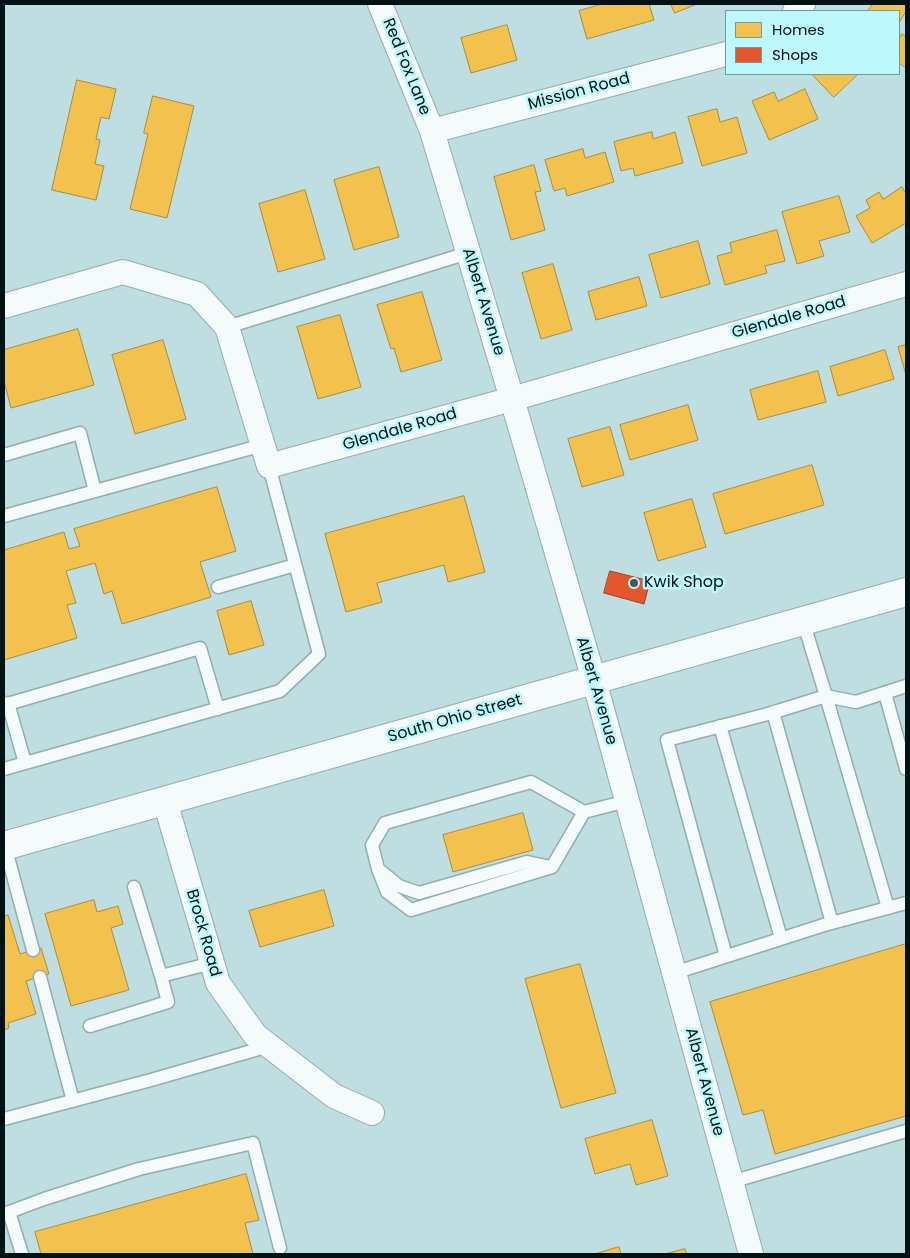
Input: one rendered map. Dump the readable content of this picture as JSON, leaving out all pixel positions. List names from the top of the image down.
{
  "streets": {
    "main road": ["South Ohio Street"],
    "street": [
      "Red Fox Lane",
      "Mission Road",
      "Albert Avenue",
      "Glendale Road",
      "Brock Road"
    ]
  },
  "crossings": [
    ["Red Fox Lane", "Mission Road"],
    ["Red Fox Lane", "Albert Avenue"],
    ["Mission Road", "Albert Avenue"],
    ["Albert Avenue", "Glendale Road"],
    ["Albert Avenue", "South Ohio Street"],
    ["South Ohio Street", "Brock Road"]
  ],
  "places": ["Kwik Shop"],
  "legend": ["Homes", "Shops"]
}
